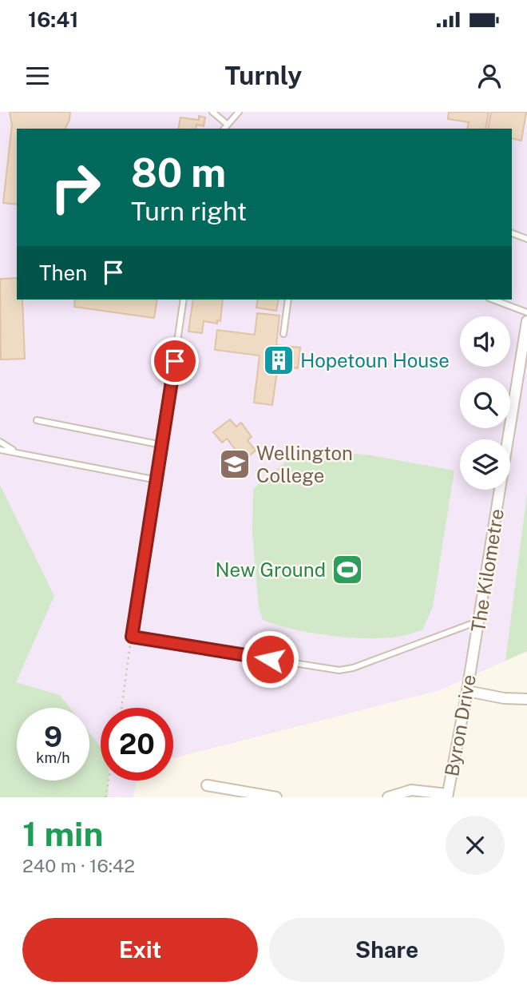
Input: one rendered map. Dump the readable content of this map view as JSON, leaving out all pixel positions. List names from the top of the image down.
{
  "streets": {
    "street": ["The Kilometre", "Byron Drive"]
  },
  "crossings": [
    ["The Kilometre", "Byron Drive"]
  ],
  "places": {
    "building": ["Hopetoun House"],
    "school or university": ["Wellington College"],
    "sports": ["New Ground"]
  },
  "page": {
    "status": "16:41",
    "header": "Turnly",
    "turn": ["80 m", "Turn right"],
    "then": "Then",
    "speed": "9 km/h",
    "limit": "20",
    "heading": ["1 min", "240 m · 16:42"],
    "buttons": ["Exit", "Share"]
  }
}
